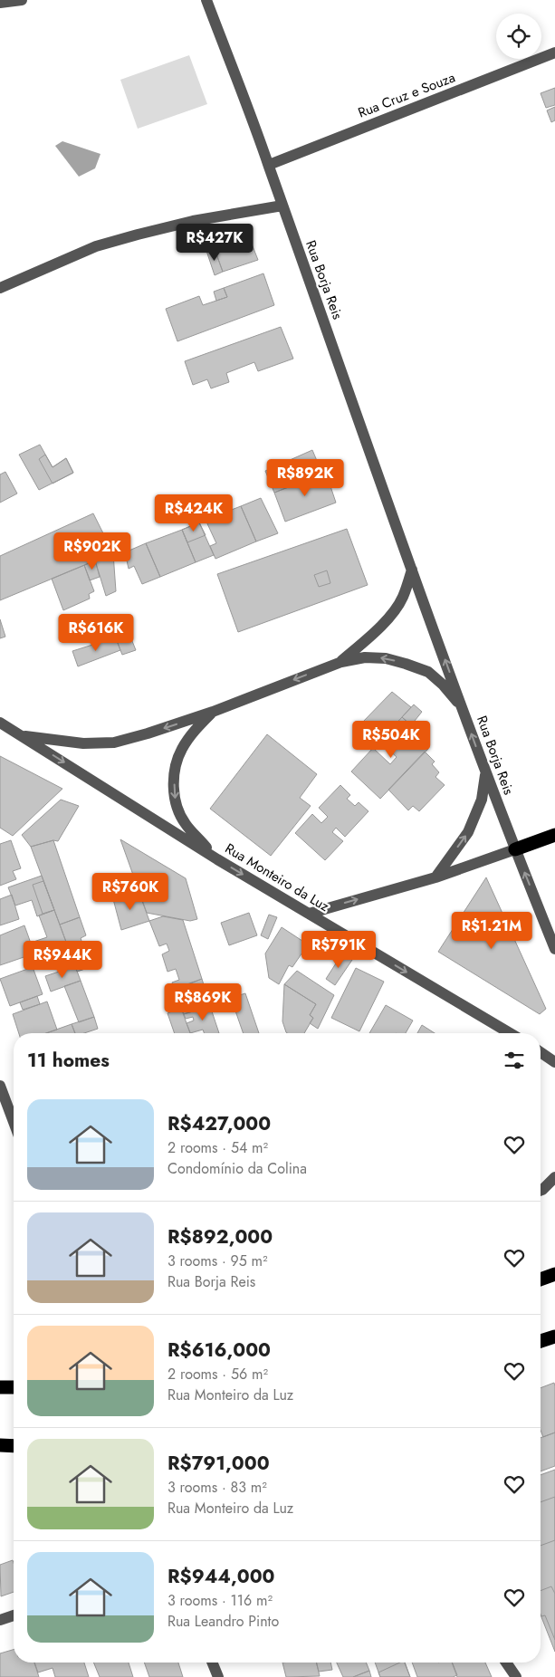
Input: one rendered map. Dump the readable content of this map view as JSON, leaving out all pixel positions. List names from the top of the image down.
{
  "streets": {
    "street": ["Rua Cruz e Souza", "Rua Borja Reis", "Rua Monteiro da Luz"]
  },
  "crossings": [
    ["Rua Cruz e Souza", "Rua Borja Reis"],
    ["Rua Borja Reis", "Rua Monteiro da Luz"]
  ],
  "page": {
    "price": [
      "R$427K",
      "R$892K",
      "R$424K",
      "R$902K",
      "R$616K",
      "R$504K",
      "R$760K",
      "R$1.21M",
      "R$791K",
      "R$944K",
      "R$869K"
    ],
    "heading": "11 homes",
    "list": [
      {
        "name": "R$427,000",
        "note": "2 rooms · 54 m² · Condomínio da Colina"
      },
      {
        "name": "R$892,000",
        "note": "3 rooms · 95 m² · Rua Borja Reis"
      },
      {
        "name": "R$616,000",
        "note": "2 rooms · 56 m² · Rua Monteiro da Luz"
      },
      {
        "name": "R$791,000",
        "note": "3 rooms · 83 m² · Rua Monteiro da Luz"
      },
      {
        "name": "R$944,000",
        "note": "3 rooms · 116 m² · Rua Leandro Pinto"
      }
    ]
  }
}
